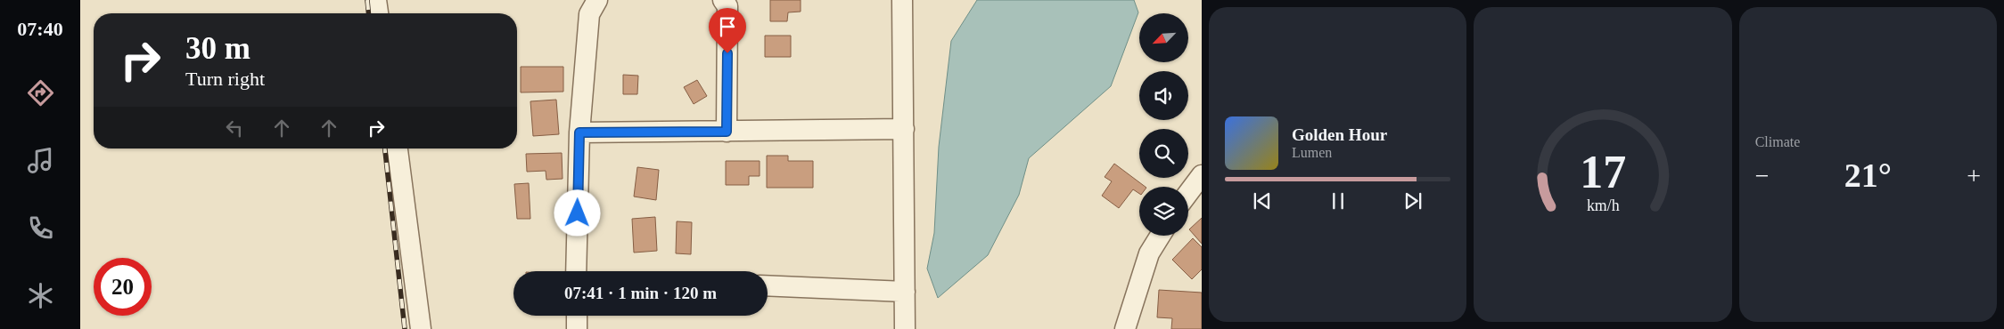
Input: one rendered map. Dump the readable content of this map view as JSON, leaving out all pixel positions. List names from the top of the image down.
{
  "north": "bottom left",
  "page": {
    "tabs": "07:40",
    "tile": "Climate",
    "turn": ["30 m", "Turn right"],
    "song": ["Golden Hour", "Lumen"],
    "heat": ["−", "21°", "+"],
    "limit": "20",
    "trip": "07:41 · 1 min · 120 m",
    "gauge": ["17", "km/h"]
  }
}
